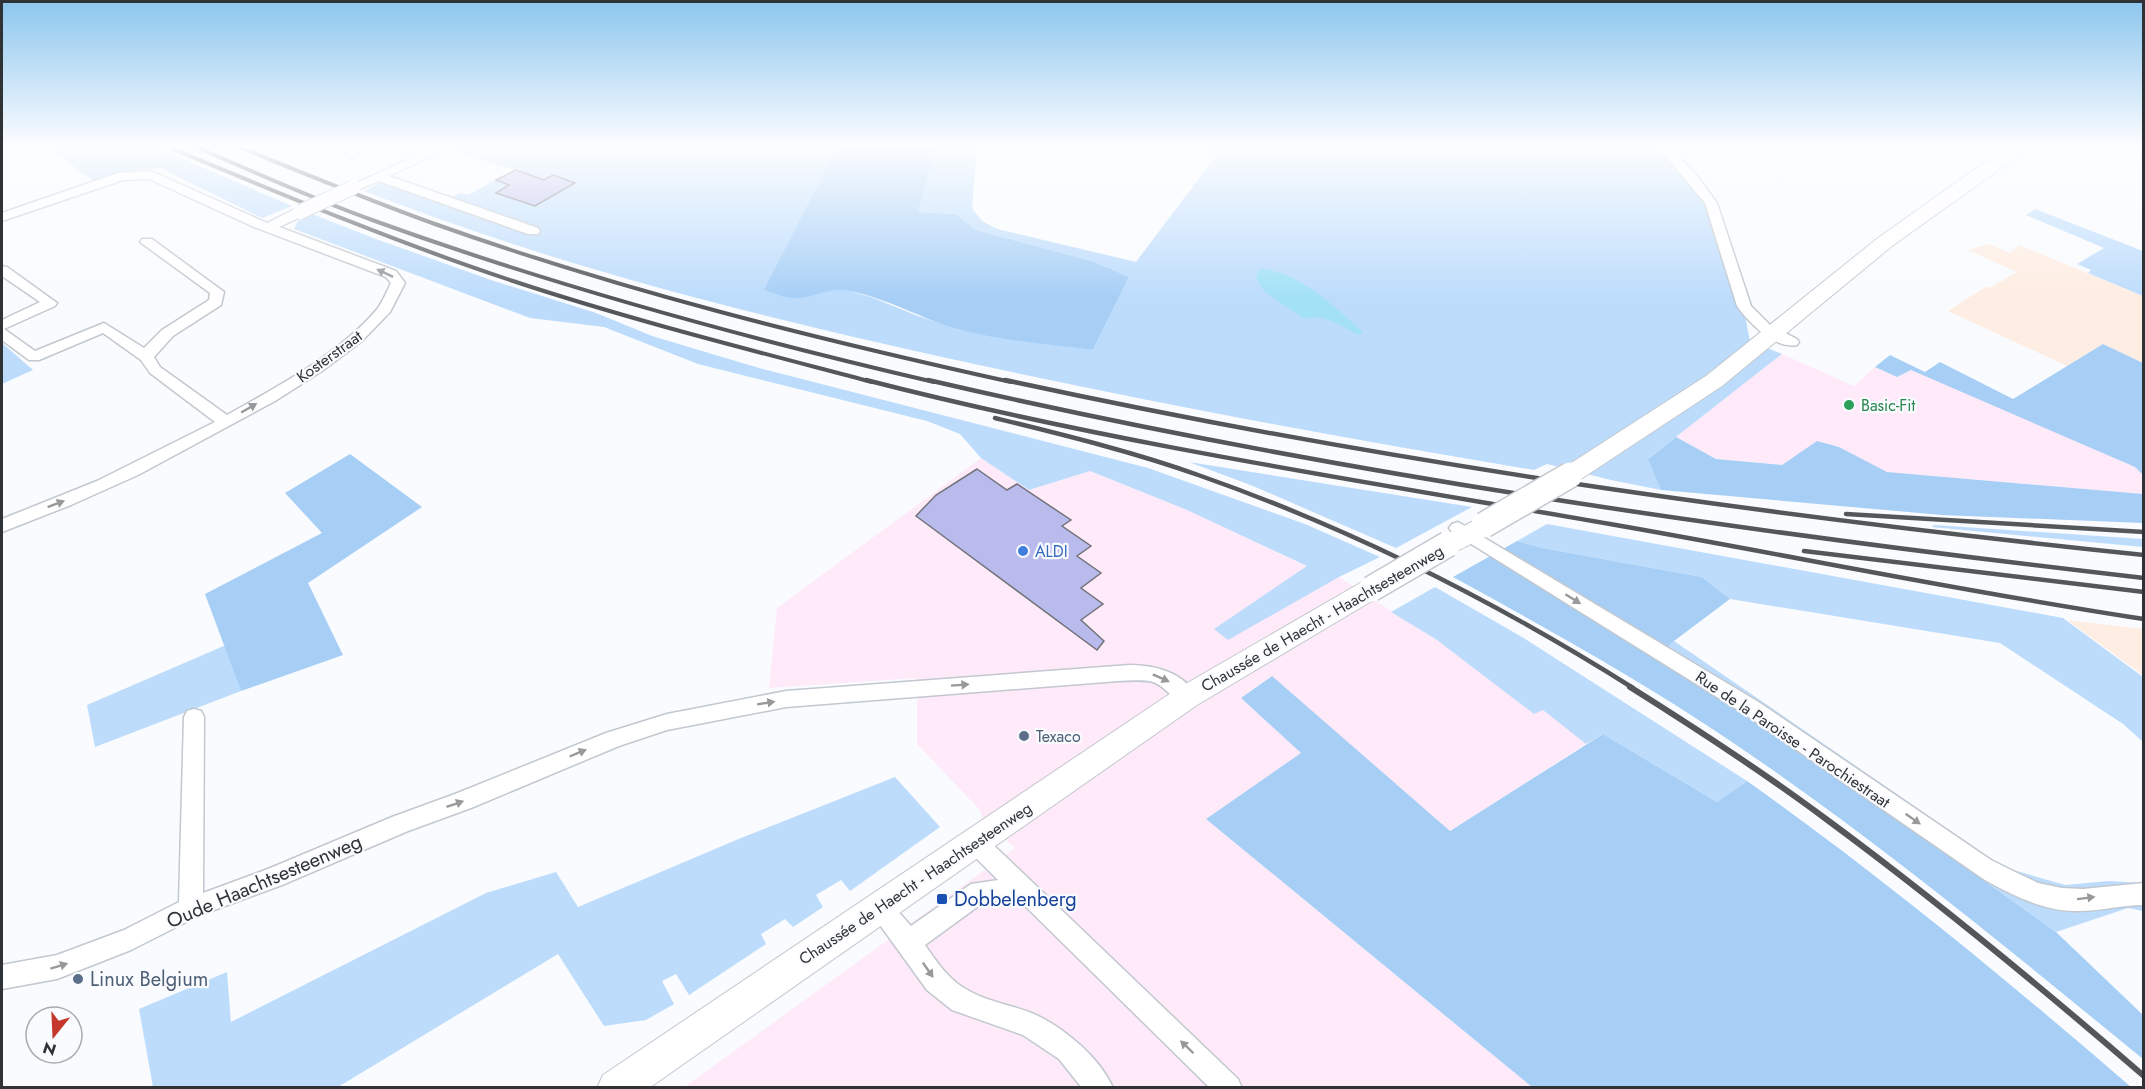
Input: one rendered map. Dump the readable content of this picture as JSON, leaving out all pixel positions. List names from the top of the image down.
{
  "streets": {
    "main road": ["Chaussée de Haecht - Haachtsesteenweg"],
    "street": ["Kosterstraat", "Rue de la Paroisse - Parochiestraat", "Oude Haachtsesteenweg"]
  },
  "crossings": [
    ["Chaussée de Haecht - Haachtsesteenweg", "Rue de la Paroisse - Parochiestraat"],
    ["Chaussée de Haecht - Haachtsesteenweg", "Oude Haachtsesteenweg"]
  ],
  "one_way": ["Rue de la Paroisse - Parochiestraat", "Oude Haachtsesteenweg"],
  "places": {
    "other": [
      "Basic-Fit",
      "ALDI",
      "Texaco",
      "Linux Belgium"
    ],
    "transit": ["Dobbelenberg"]
  },
  "north": "bottom"
}
